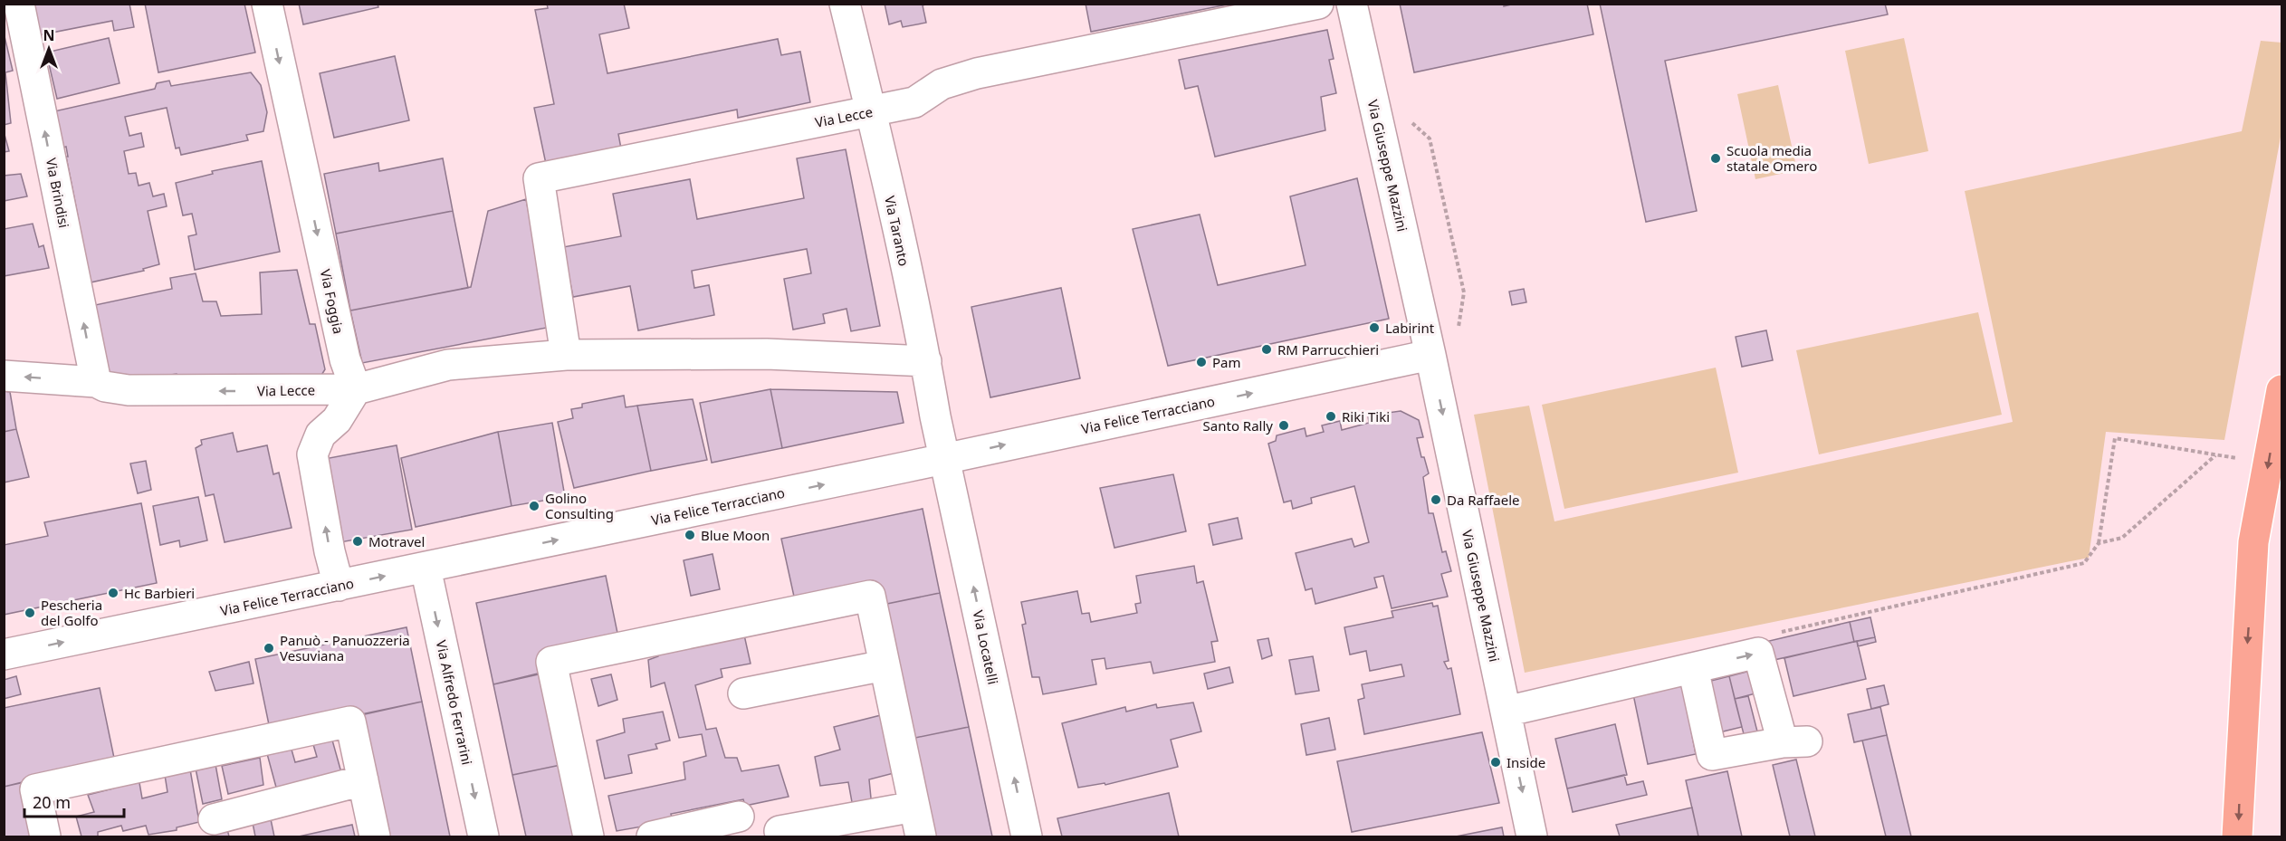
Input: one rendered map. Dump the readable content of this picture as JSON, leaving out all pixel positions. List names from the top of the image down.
{
  "streets": {
    "street": [
      "Via Lecce",
      "Via Giuseppe Mazzini",
      "Via Brindisi",
      "Via Taranto",
      "Via Foggia",
      "Via Felice Terracciano",
      "Via Locatelli",
      "Via Alfredo Ferrarini"
    ]
  },
  "crossings": [
    ["Via Lecce", "Via Brindisi"],
    ["Via Lecce", "Via Taranto"],
    ["Via Lecce", "Via Foggia"],
    ["Via Giuseppe Mazzini", "Via Felice Terracciano"],
    ["Via Taranto", "Via Felice Terracciano"],
    ["Via Taranto", "Via Locatelli"],
    ["Via Felice Terracciano", "Via Locatelli"],
    ["Via Felice Terracciano", "Via Alfredo Ferrarini"]
  ],
  "one_way": [
    "Via Giuseppe Mazzini",
    "Via Brindisi",
    "Via Foggia",
    "Via Felice Terracciano",
    "Via Alfredo Ferrarini"
  ],
  "places": [
    "Scuola media statale Omero",
    "Labirint",
    "RM Parrucchieri",
    "Pam",
    "Riki Tiki",
    "Santo Rally",
    "Da Raffaele",
    "Golino Consulting",
    "Blue Moon",
    "Motravel",
    "Hc Barbieri",
    "Pescheria del Golfo",
    "Panuò - Panuozzeria Vesuviana",
    "Inside"
  ],
  "scale_bar": "20 m",
  "north": "top"
}
